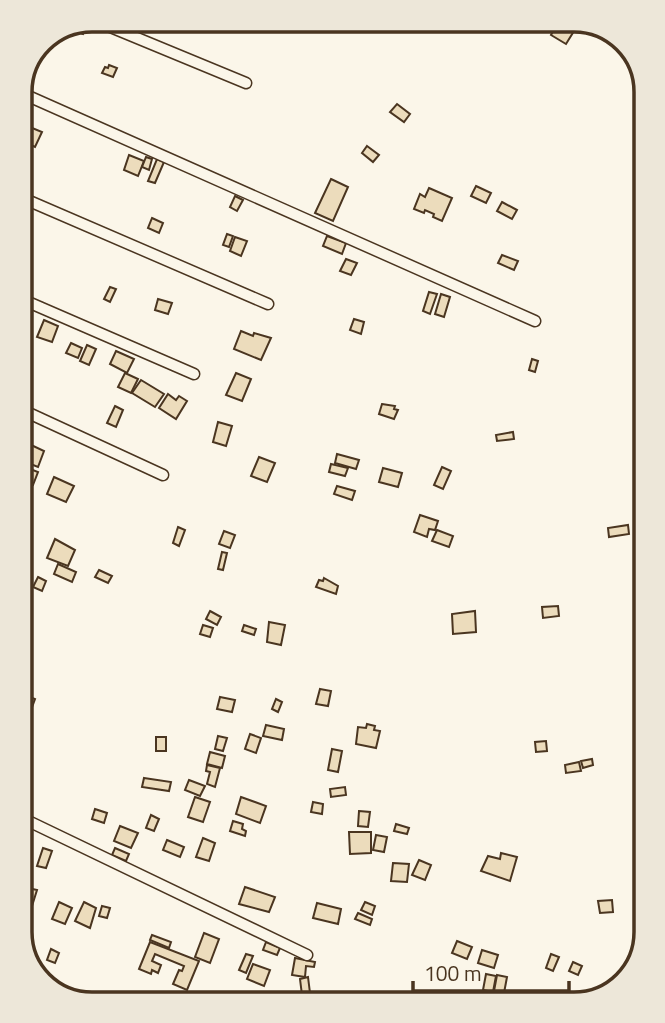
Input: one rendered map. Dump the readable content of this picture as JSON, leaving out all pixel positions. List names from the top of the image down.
{
  "scale_bar": "100 m"
}
